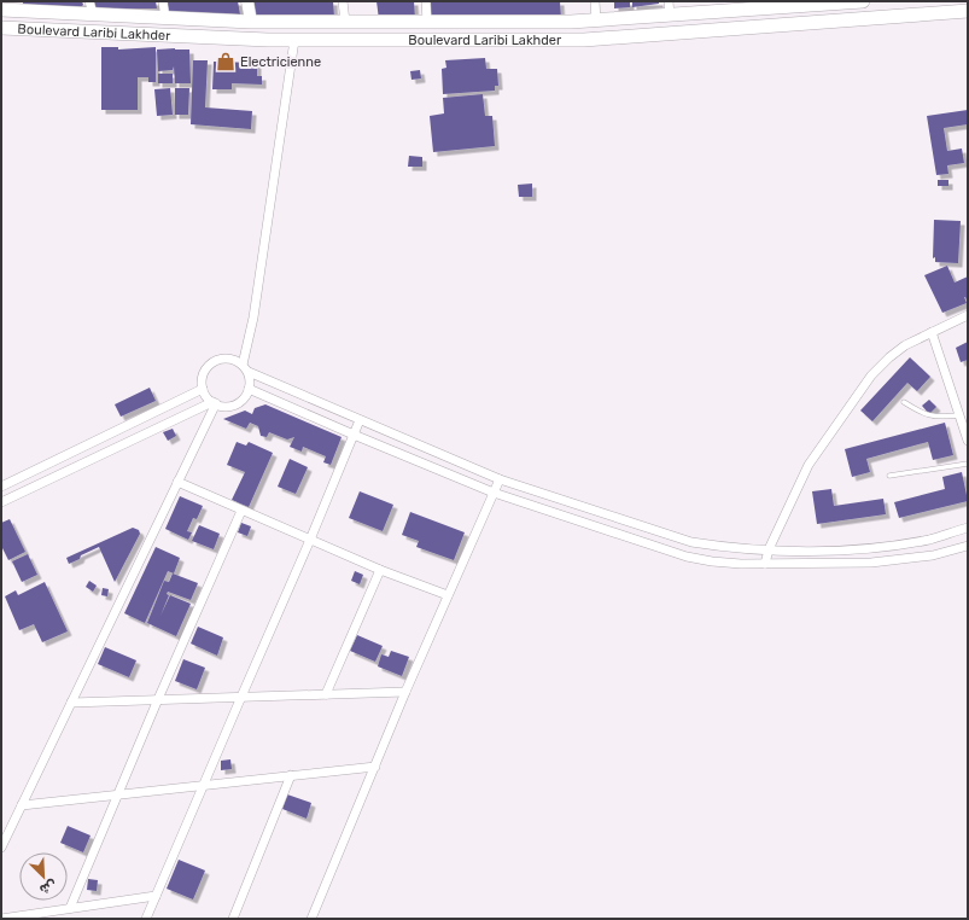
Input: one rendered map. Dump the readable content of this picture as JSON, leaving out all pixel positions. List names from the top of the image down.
{
  "streets": {
    "main road": ["Boulevard Laribi Lakhder"]
  },
  "places": {
    "shop": ["Electricienne"]
  },
  "north": "bottom right"
}
